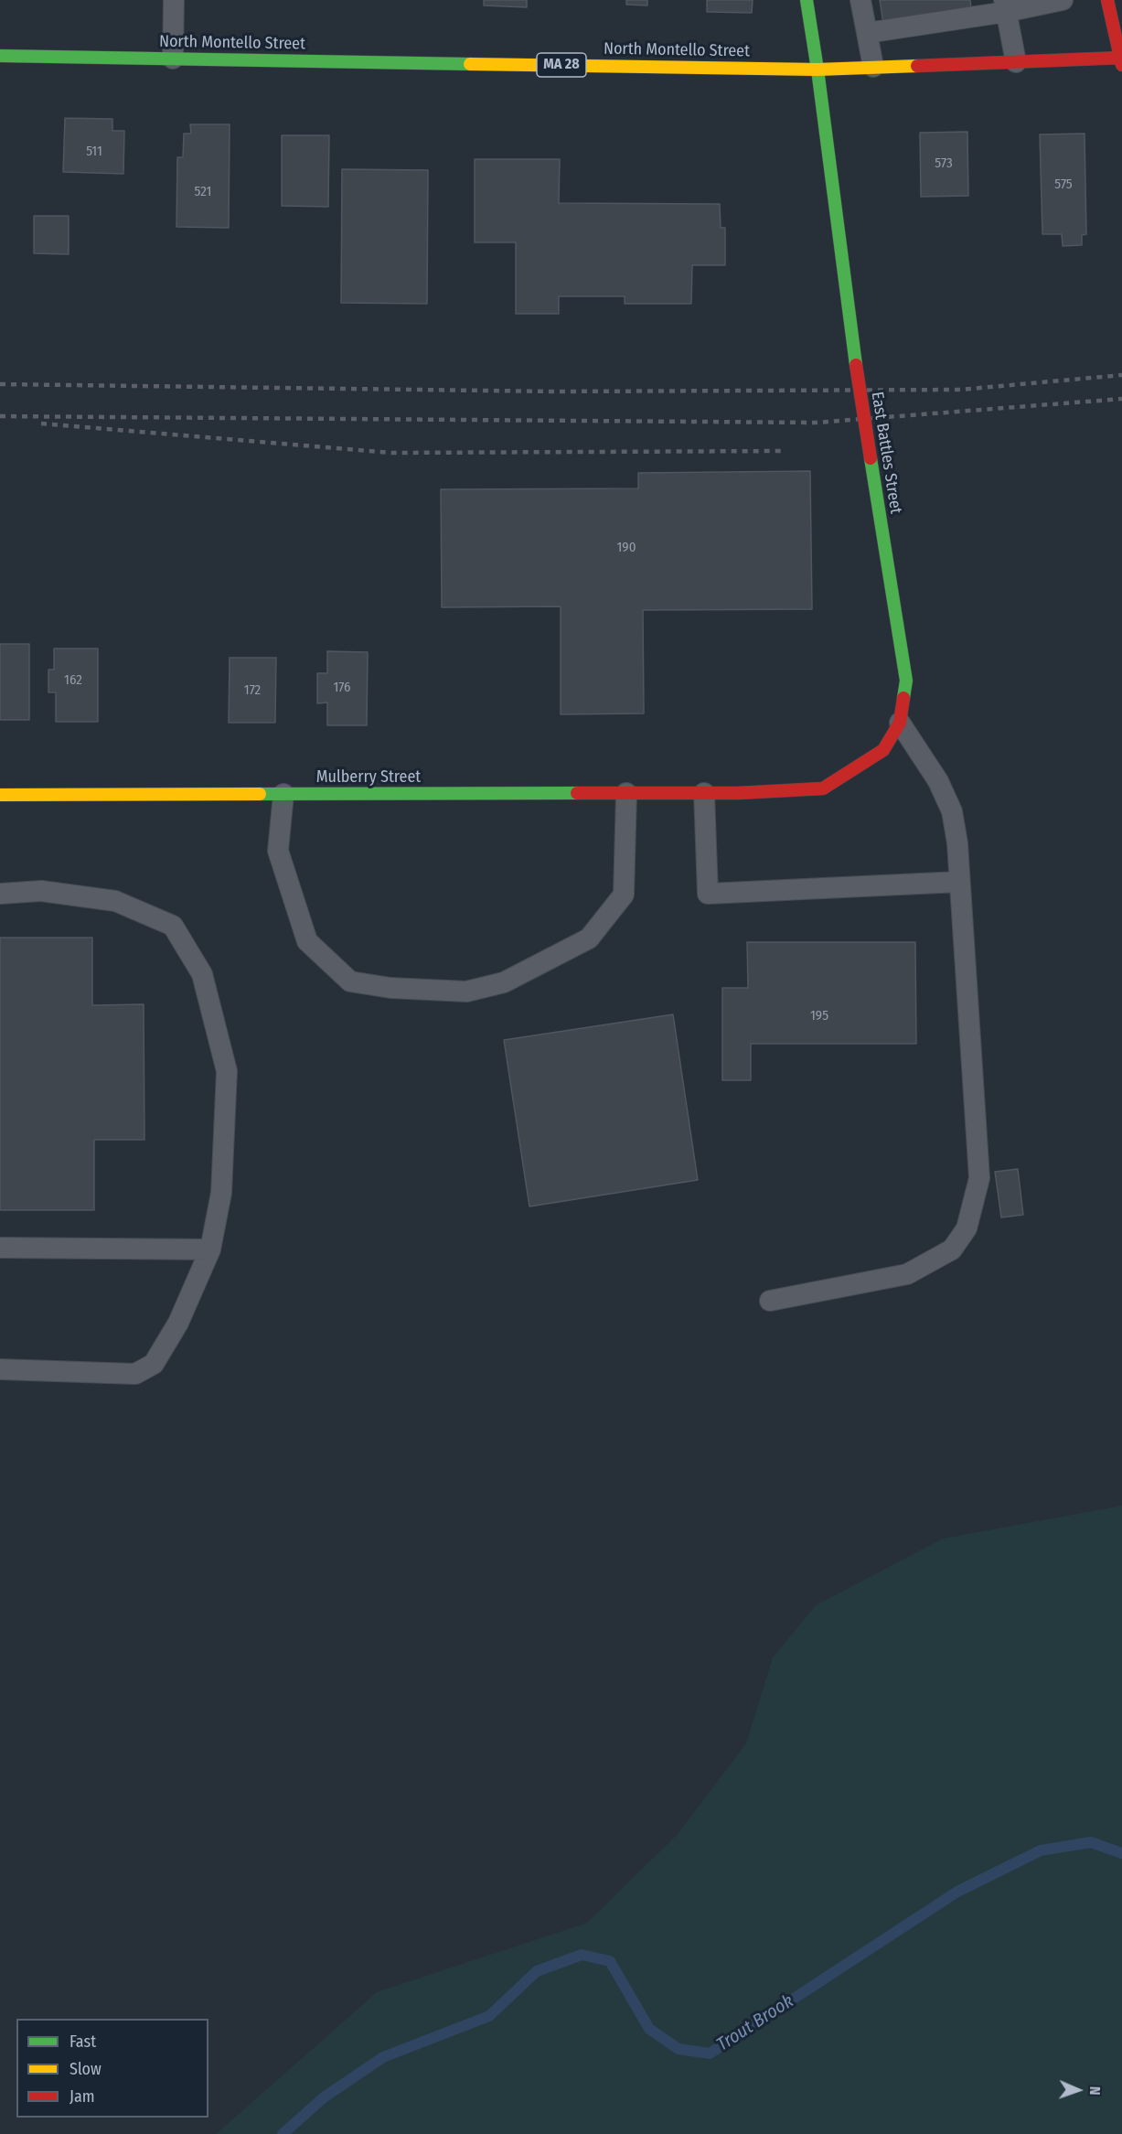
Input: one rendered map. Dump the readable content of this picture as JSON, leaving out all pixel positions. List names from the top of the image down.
{
  "streets": {
    "street": [
      "North Montello Street",
      "MA 28",
      "East Battles Street",
      "Mulberry Street"
    ]
  },
  "crossings": [
    ["North Montello Street", "East Battles Street"],
    ["East Battles Street", "Mulberry Street"]
  ],
  "water": ["Trout Brook"],
  "house_numbers": [
    "511",
    "573",
    "575",
    "521",
    "190",
    "162",
    "176",
    "172",
    "195"
  ],
  "legend": ["Fast", "Slow", "Jam"],
  "north": "right"
}
